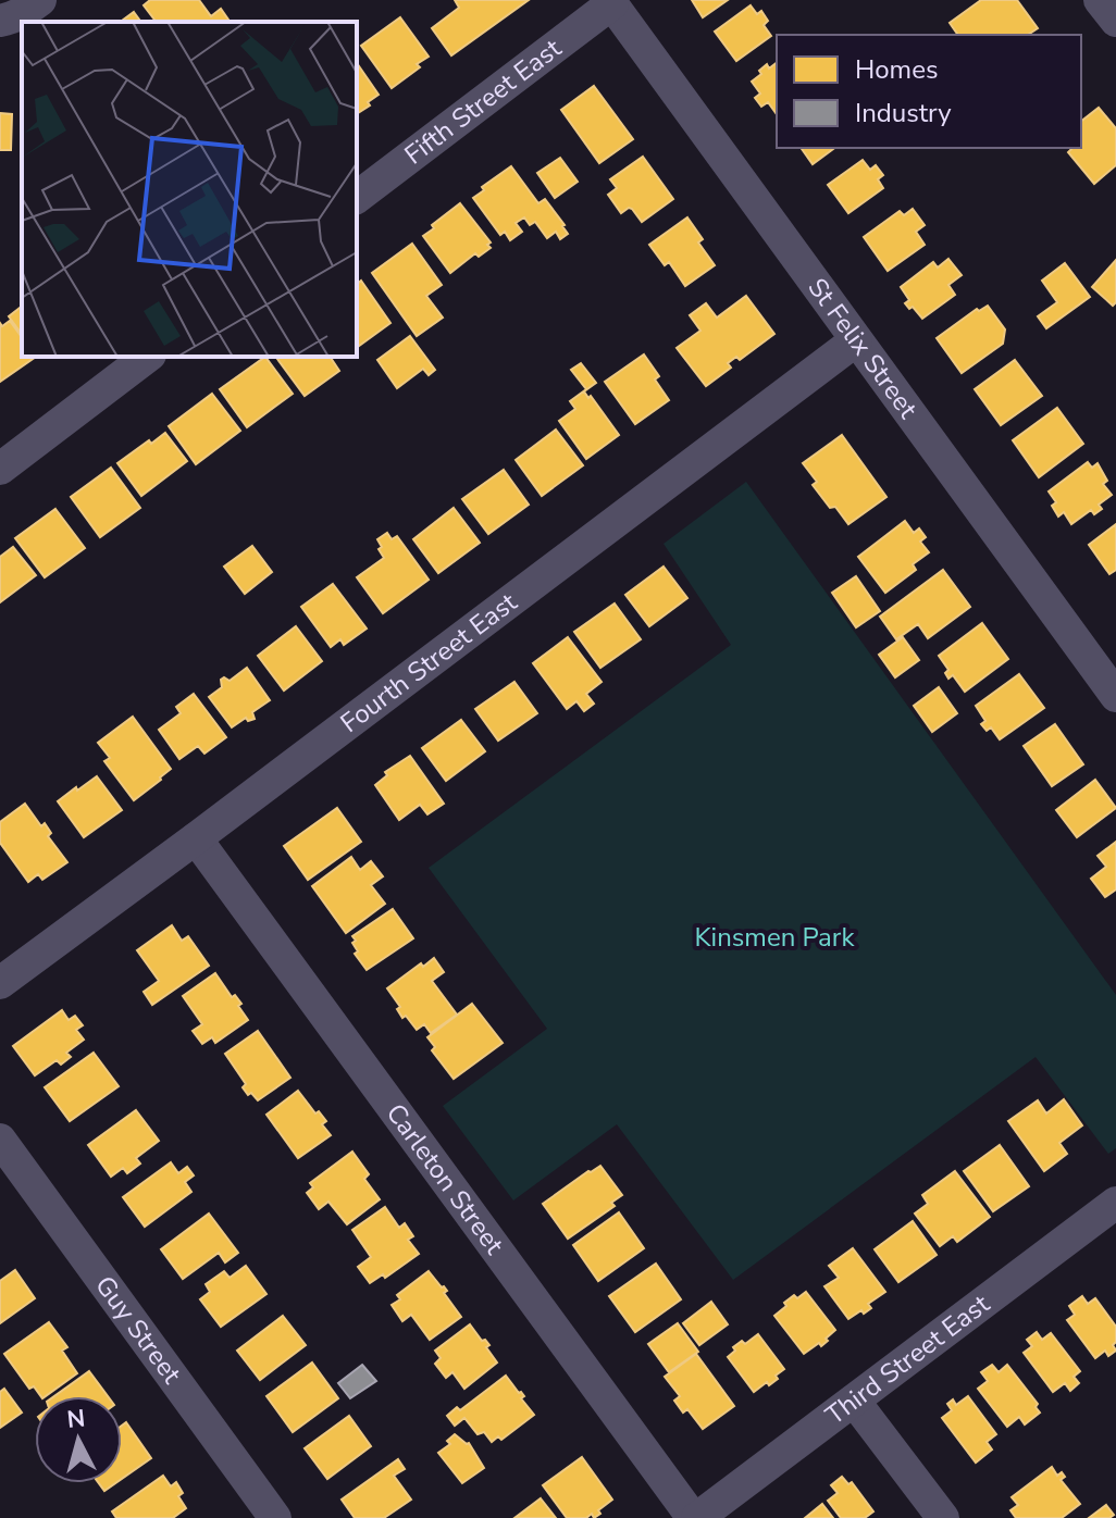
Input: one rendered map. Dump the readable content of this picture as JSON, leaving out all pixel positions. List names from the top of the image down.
{
  "streets": {
    "street": [
      "Fifth Street East",
      "St Felix Street",
      "Fourth Street East",
      "Carleton Street",
      "Guy Street",
      "Third Street East"
    ]
  },
  "crossings": [
    ["Fifth Street East", "St Felix Street"],
    ["St Felix Street", "Fourth Street East"],
    ["Fourth Street East", "Carleton Street"],
    ["Carleton Street", "Third Street East"]
  ],
  "parks": ["Kinsmen Park"],
  "legend": ["Homes", "Industry"],
  "north": "top"
}
